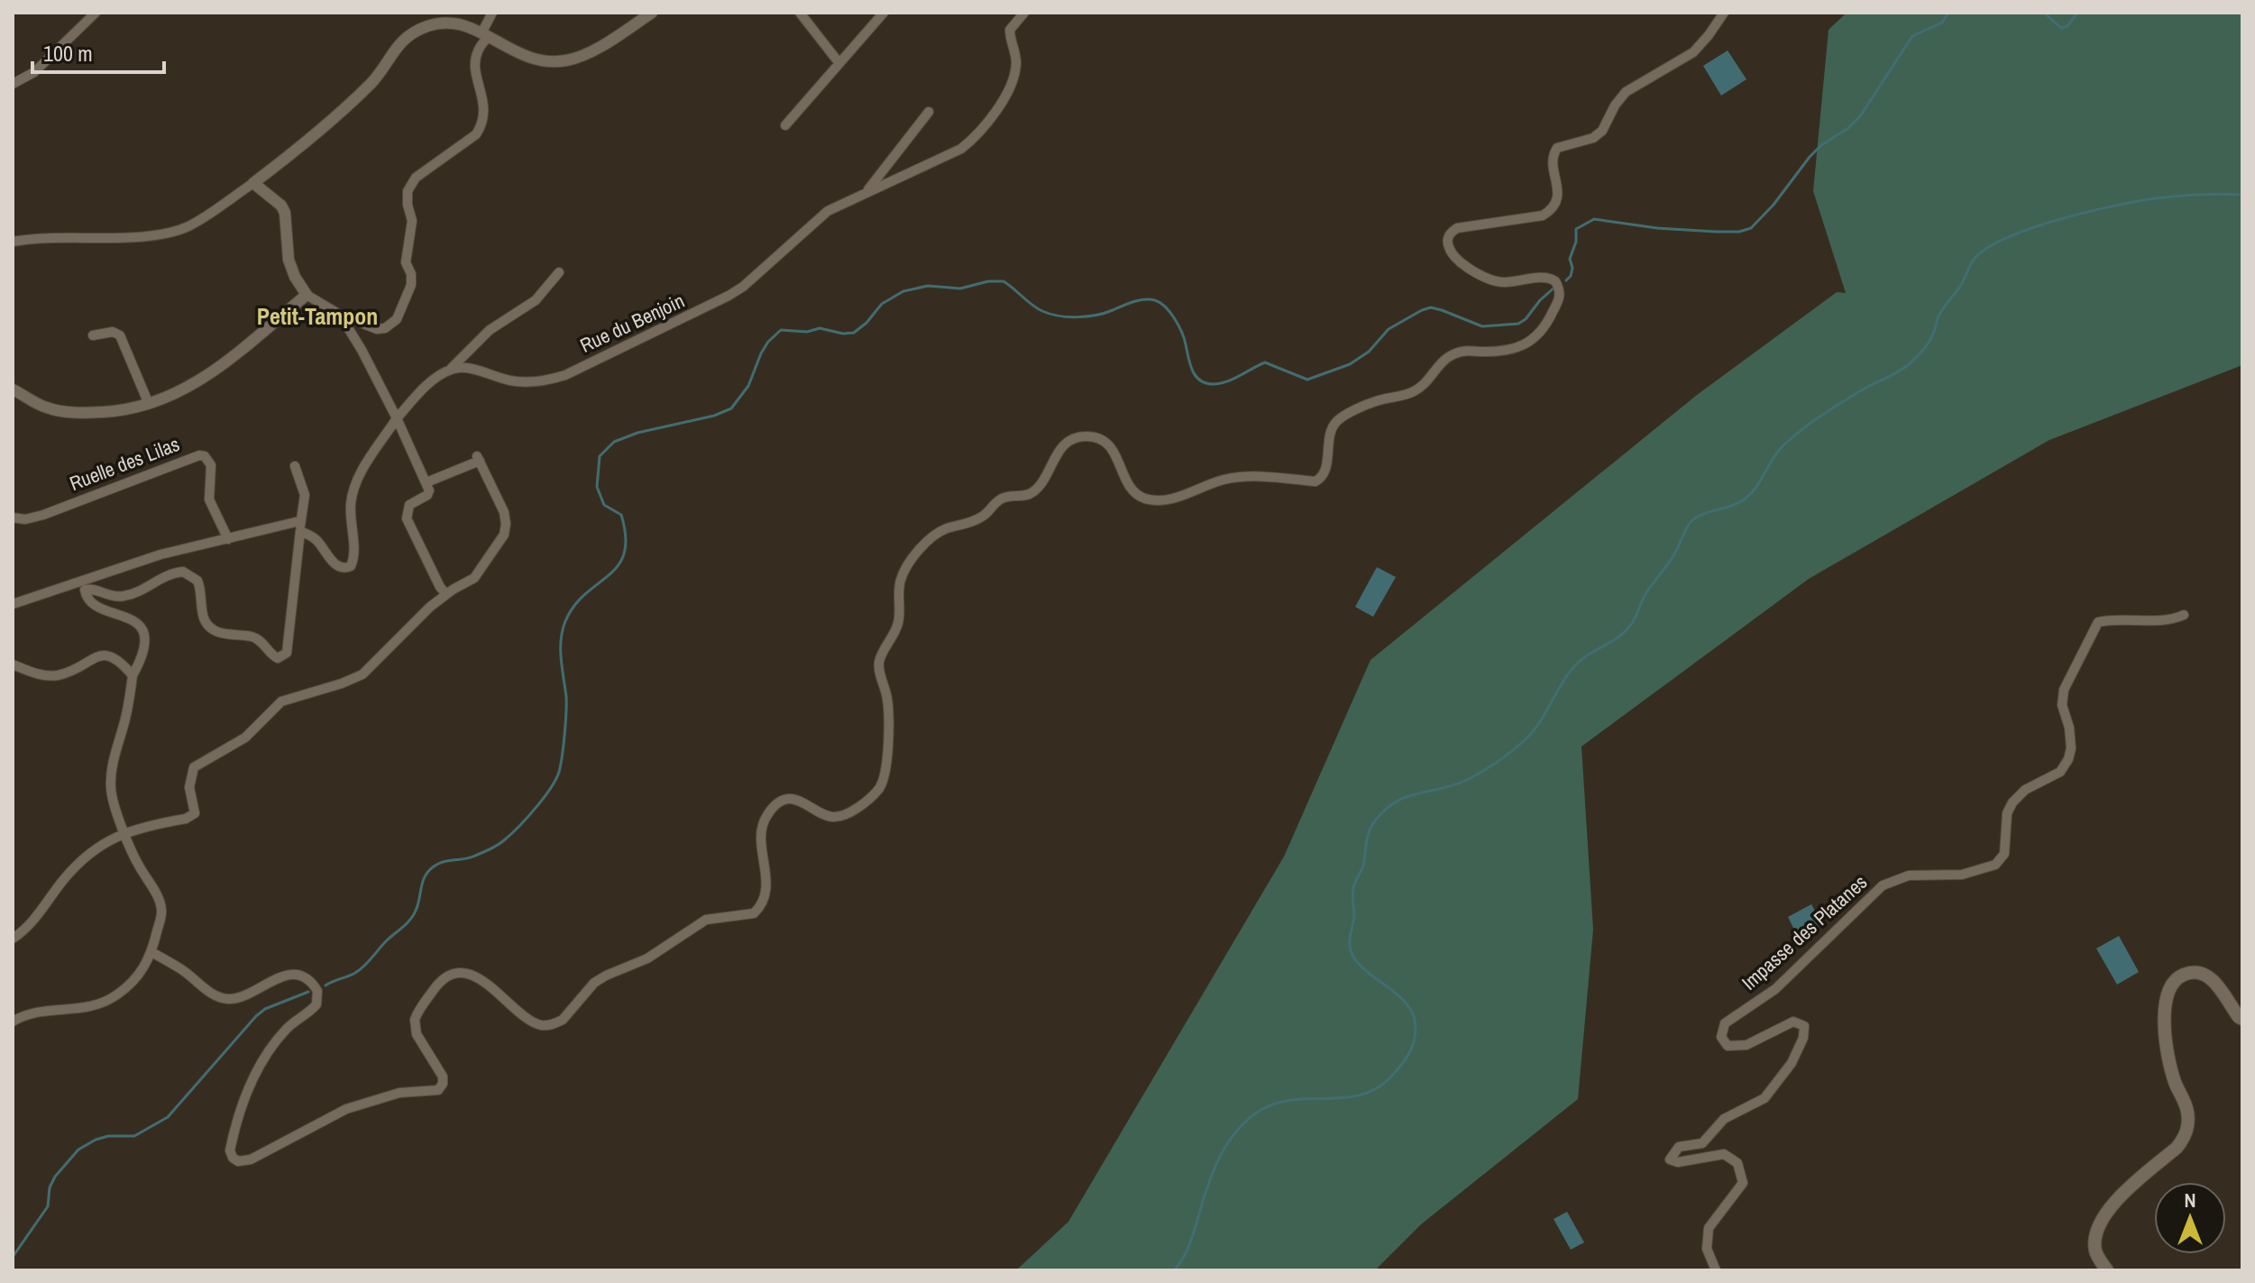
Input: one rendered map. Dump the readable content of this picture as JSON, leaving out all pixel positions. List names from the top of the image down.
{
  "streets": {
    "street": ["Rue du Benjoin", "Ruelle des Lilas", "Impasse des Platanes"]
  },
  "districts": ["Petit-Tampon"],
  "scale_bar": "100 m",
  "north": "top"
}
